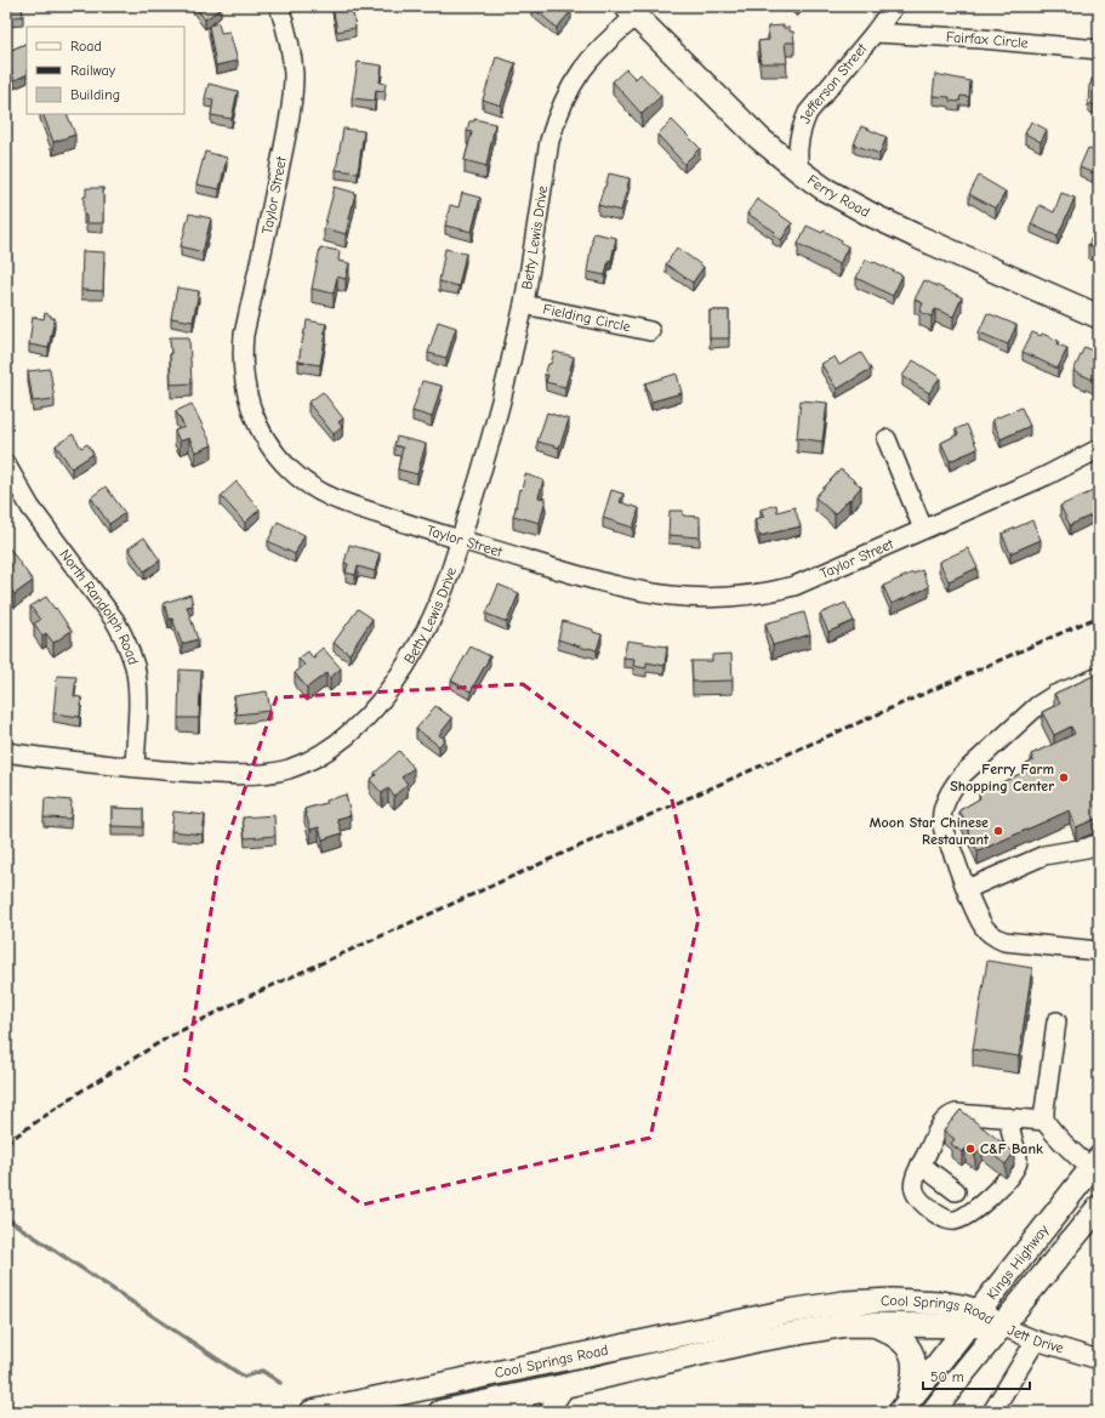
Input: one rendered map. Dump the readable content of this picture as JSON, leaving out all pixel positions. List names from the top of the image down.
{
  "streets": {
    "main road": ["Ferry Road", "Kings Highway", "Cool Springs Road"],
    "street": [
      "Fairfax Circle",
      "Jefferson Street",
      "Taylor Street",
      "Betty Lewis Drive",
      "Fielding Circle",
      "North Randolph Road",
      "Jett Drive"
    ]
  },
  "crossings": [
    ["Fairfax Circle", "Jefferson Street"],
    ["Jefferson Street", "Ferry Road"],
    ["Taylor Street", "Betty Lewis Drive"],
    ["Ferry Road", "Betty Lewis Drive"],
    ["Betty Lewis Drive", "Fielding Circle"],
    ["Betty Lewis Drive", "North Randolph Road"],
    ["Kings Highway", "Cool Springs Road"],
    ["Kings Highway", "Jett Drive"],
    ["Cool Springs Road", "Jett Drive"]
  ],
  "places": ["Ferry Farm Shopping Center", "Moon Star Chinese Restaurant", "C&F Bank"],
  "legend": ["Road", "Railway", "Building"],
  "scale_bar": "50 m"
}
